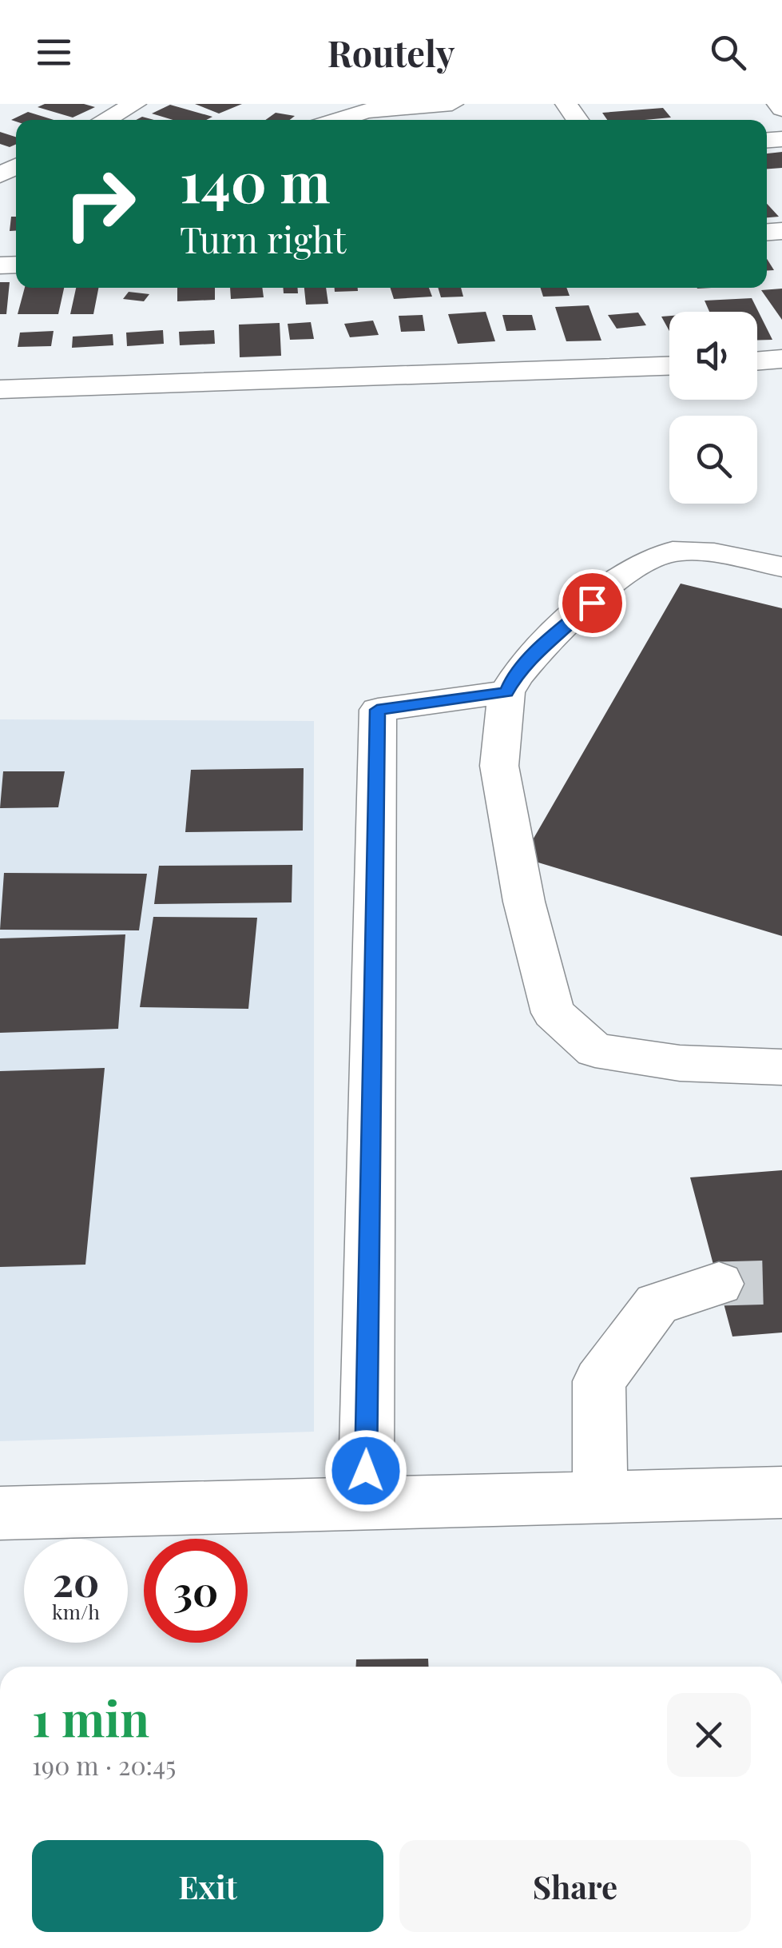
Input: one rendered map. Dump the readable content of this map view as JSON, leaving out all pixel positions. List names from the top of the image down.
{
  "page": {
    "header": "Routely",
    "turn": ["140 m", "Turn right"],
    "speed": "20 km/h",
    "limit": "30",
    "heading": ["1 min", "190 m · 20:45"],
    "buttons": ["Exit", "Share"]
  }
}
